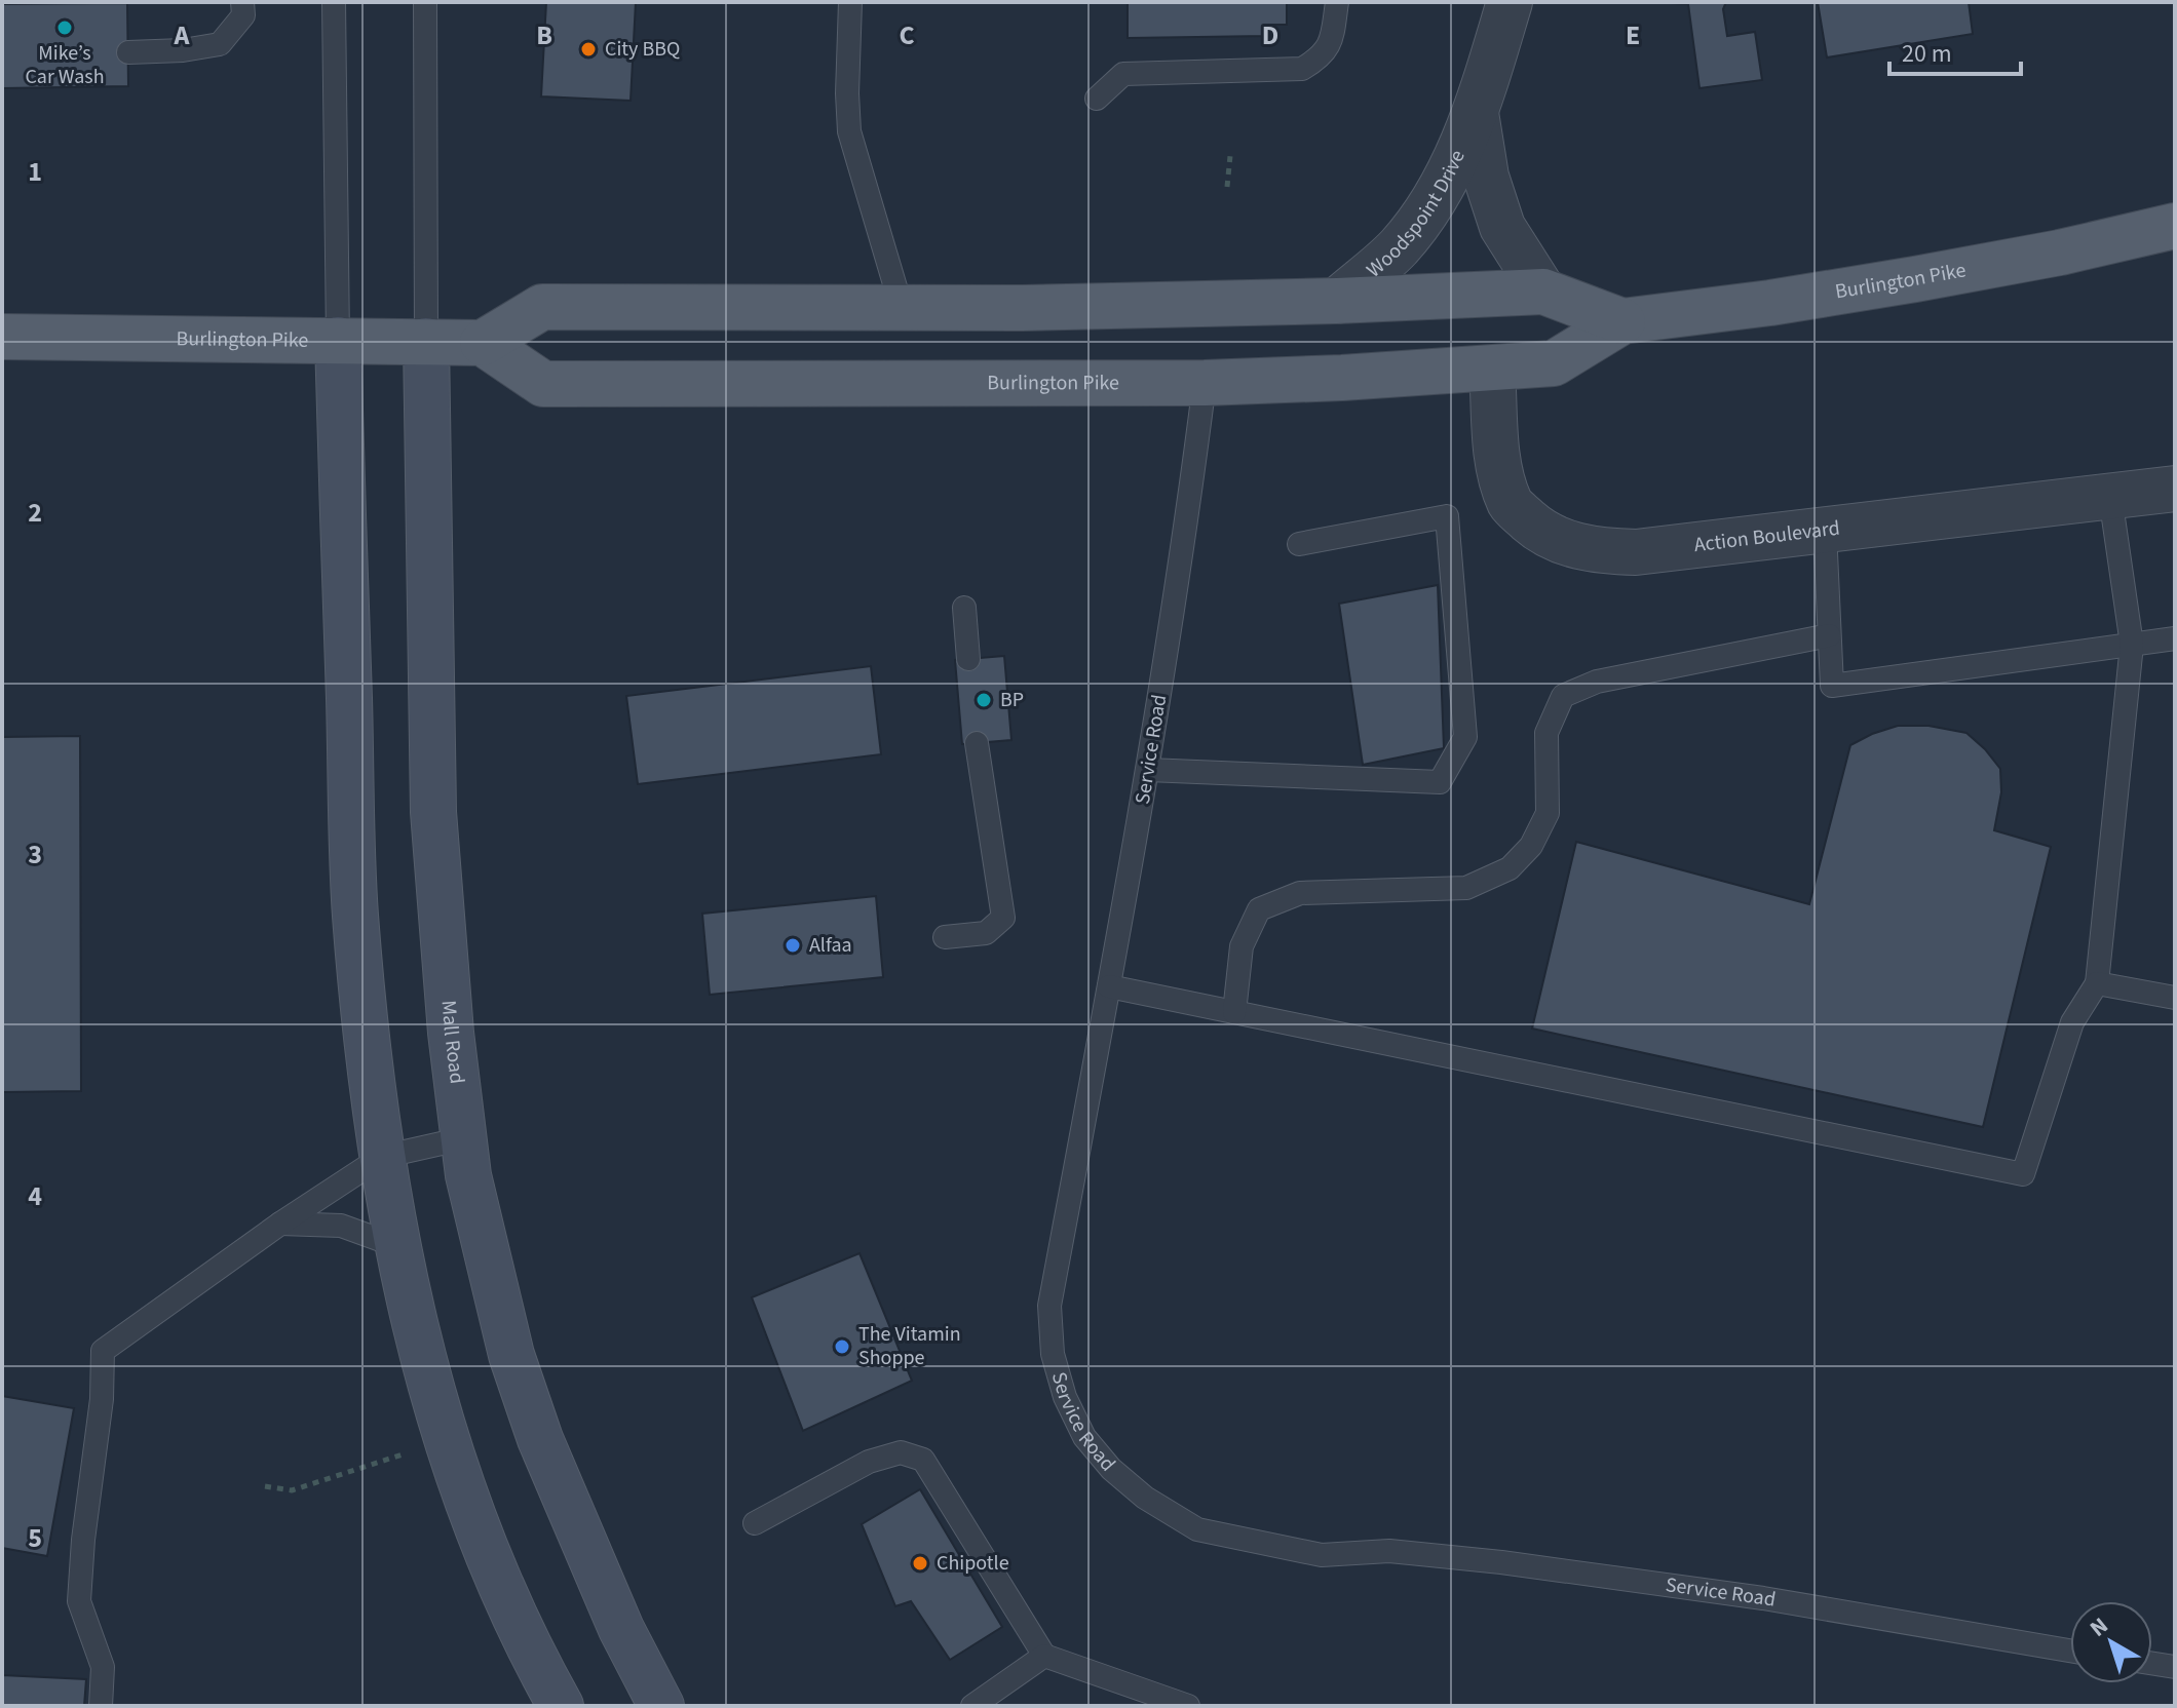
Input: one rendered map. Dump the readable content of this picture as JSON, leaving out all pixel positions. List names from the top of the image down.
{
  "streets": {
    "main road": ["Burlington Pike", "Mall Road"],
    "street": ["Woodspoint Drive", "Action Boulevard"],
    "lane": ["Service Road"]
  },
  "crossings": [
    ["Woodspoint Drive", "Burlington Pike"],
    ["Burlington Pike", "Action Boulevard"],
    ["Burlington Pike", "Service Road"],
    ["Burlington Pike", "Mall Road"]
  ],
  "places": [
    "Mike’s Car Wash",
    "City BBQ",
    "BP",
    "Alfaa",
    "The Vitamin Shoppe",
    "Chipotle"
  ],
  "scale_bar": "20 m",
  "north": "top left",
  "grid": {
    "columns": [
      "A",
      "B",
      "C",
      "D",
      "E"
    ],
    "rows": [
      "1",
      "2",
      "3",
      "4",
      "5"
    ]
  }
}
